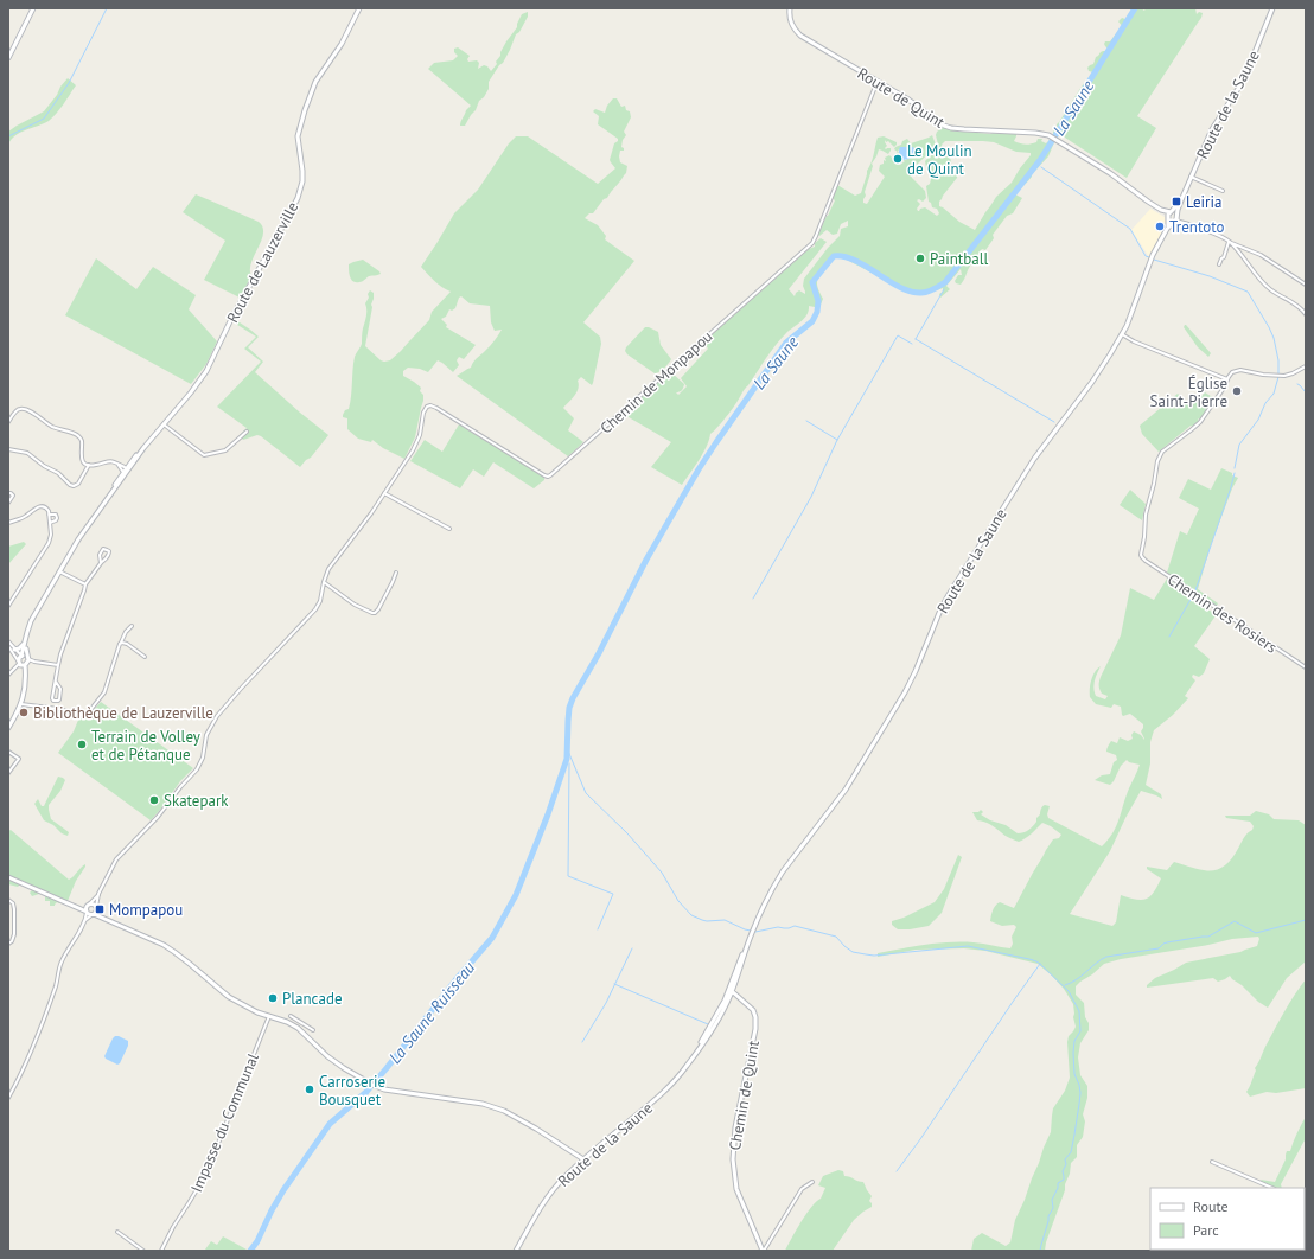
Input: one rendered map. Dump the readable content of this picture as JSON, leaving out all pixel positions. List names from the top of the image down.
{
  "streets": {
    "street": [
      "Route de Quint",
      "Route de la Saune",
      "Route de Lauzerville",
      "Chemin de Monpapou",
      "Chemin des Rosiers",
      "Chemin de Quint",
      "Impasse du Communal"
    ]
  },
  "crossings": [
    ["Route de Quint", "Route de la Saune"],
    ["Route de Quint", "Chemin de Monpapou"],
    ["Route de la Saune", "Chemin de Quint"]
  ],
  "water": ["La Saune", "La Saune Ruisseau"],
  "places": {
    "other": [
      "Le Moulin de Quint",
      "Trentoto",
      "Paintball",
      "Église Saint-Pierre",
      "Bibliothèque de Lauzerville",
      "Terrain de Volley et de Pétanque",
      "Skatepark",
      "Plancade",
      "Carroserie Bousquet"
    ],
    "transit": ["Leiria", "Mompapou"]
  },
  "legend": ["Route", "Parc"]
}
